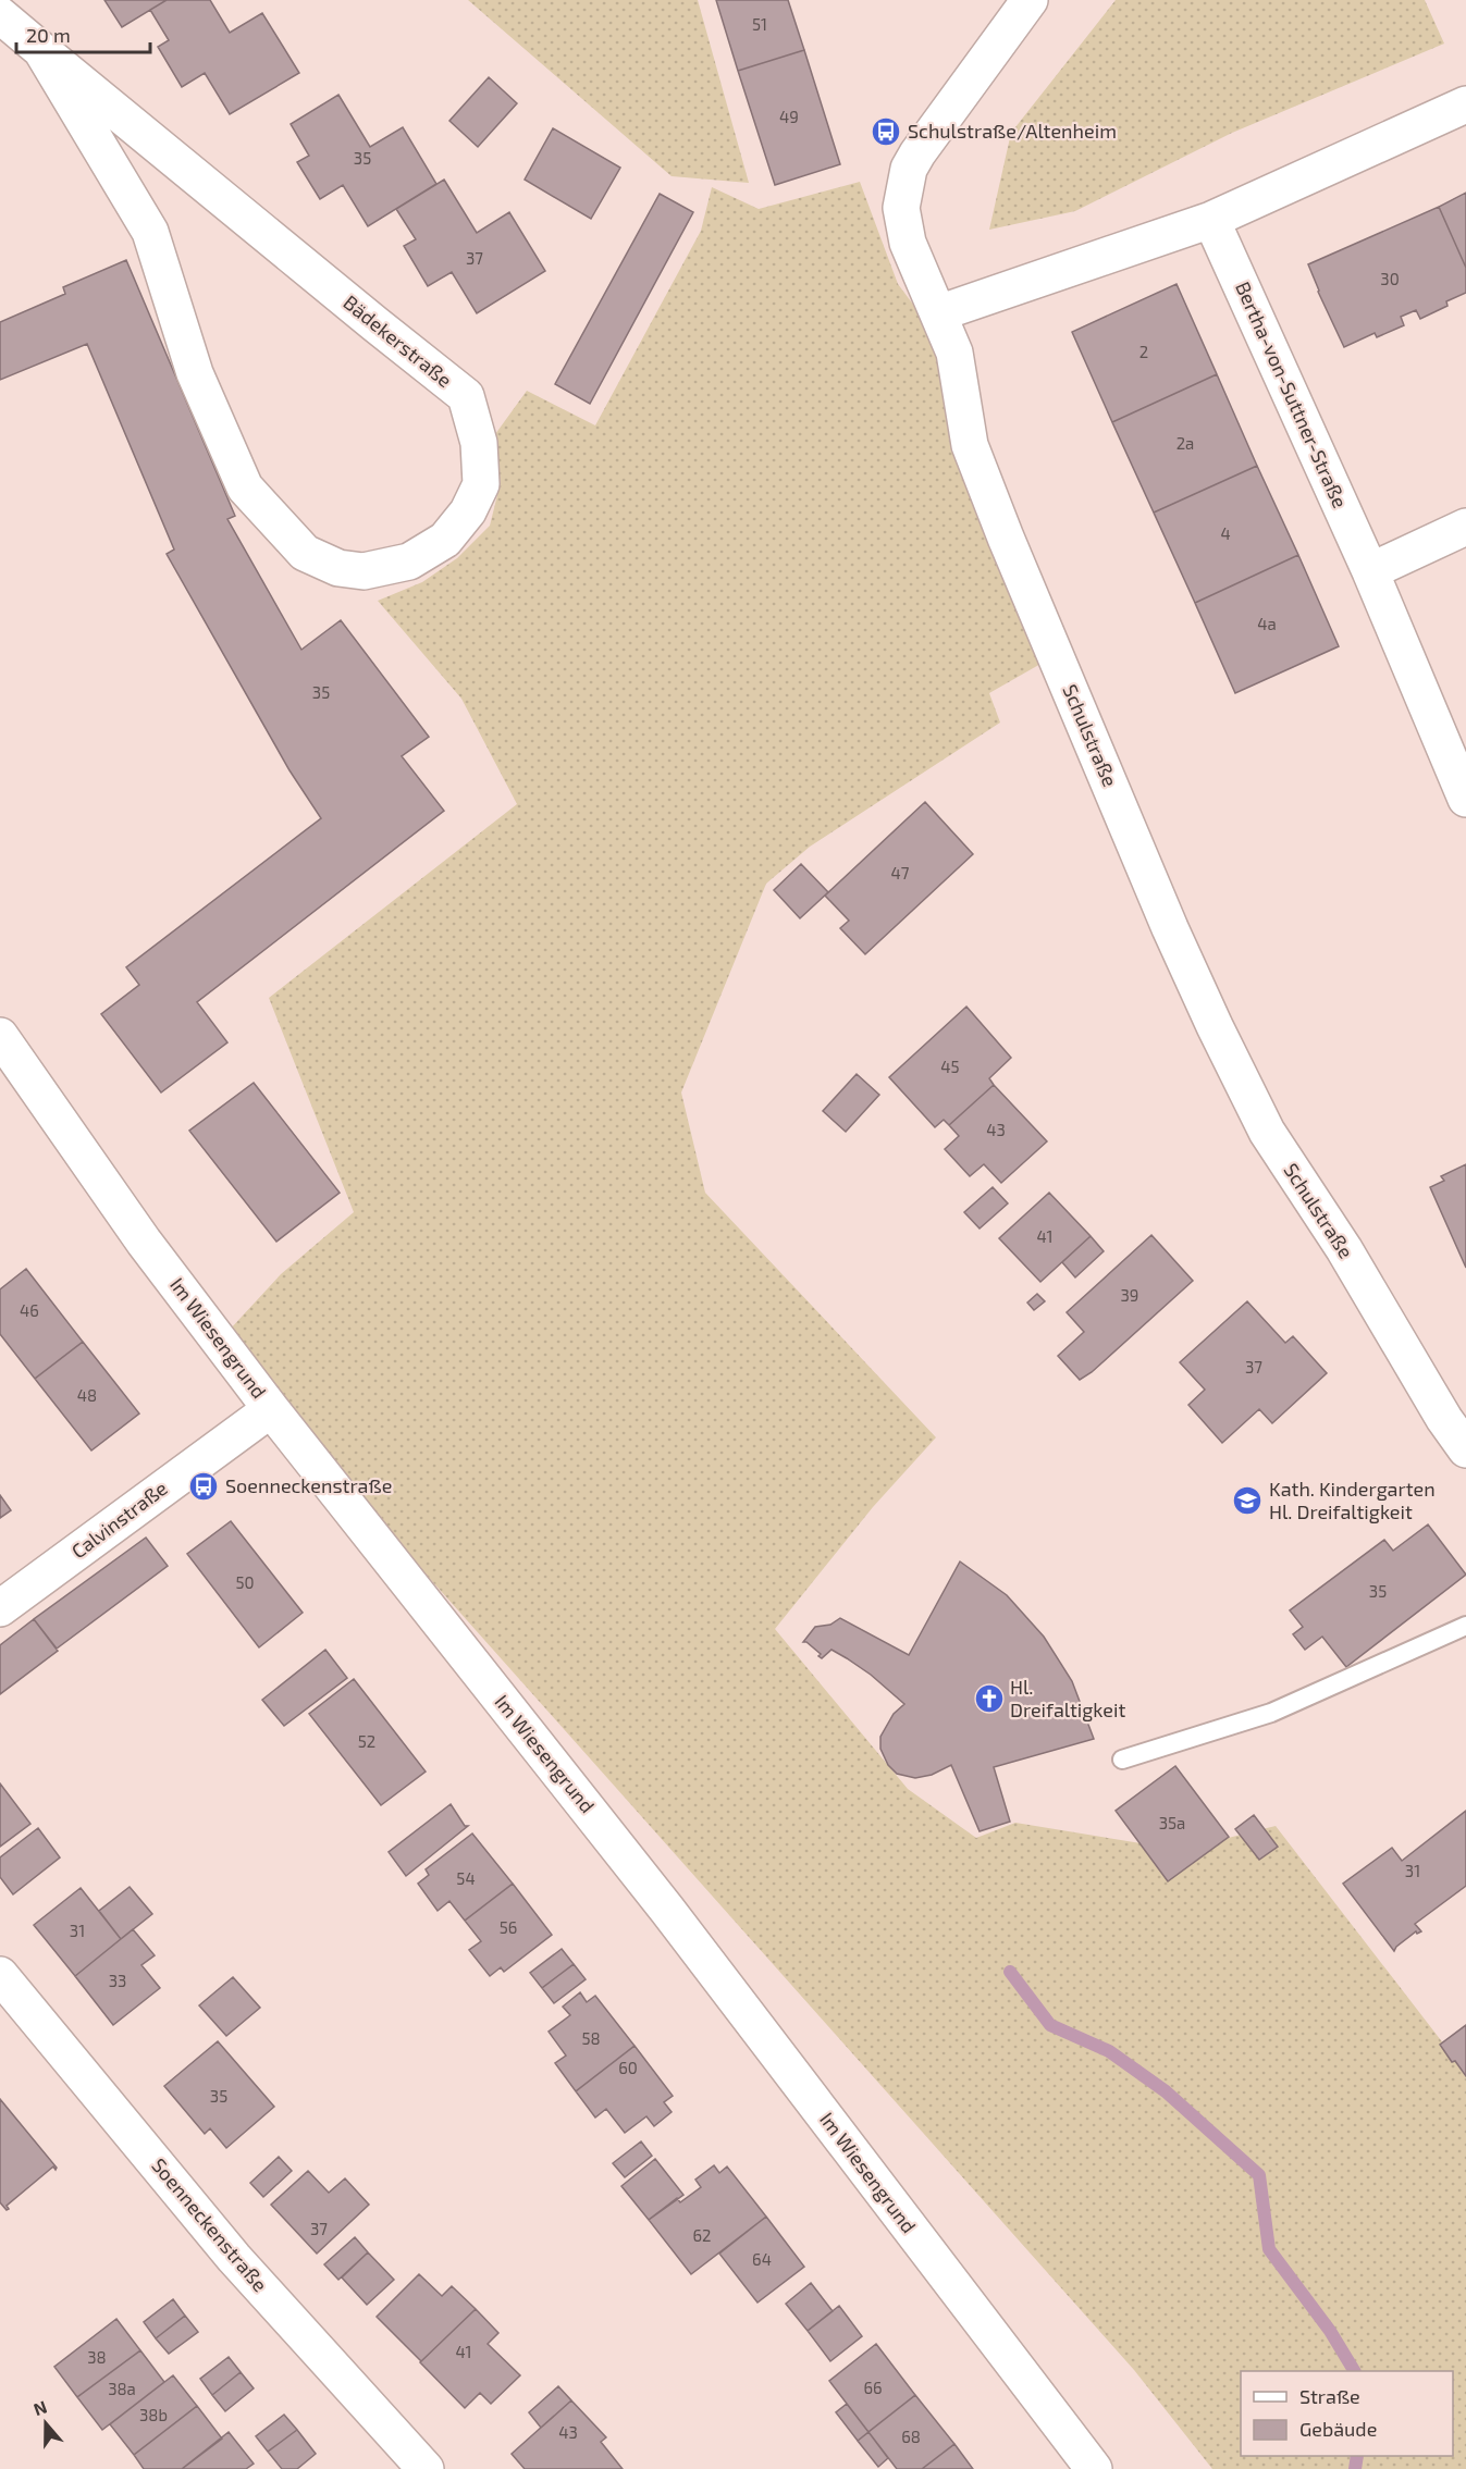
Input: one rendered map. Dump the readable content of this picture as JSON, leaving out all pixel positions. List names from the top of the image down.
{
  "streets": {
    "street": [
      "Bädekerstraße",
      "Bertha-von-Suttner-Straße",
      "Schulstraße",
      "Im Wiesengrund",
      "Calvinstraße",
      "Soenneckenstraße"
    ]
  },
  "crossings": [
    ["Im Wiesengrund", "Calvinstraße"]
  ],
  "places": {
    "bus stop": ["Schulstraße/Altenheim", "Soenneckenstraße"],
    "school or university": ["Kath. Kindergarten Hl. Dreifaltigkeit"],
    "church": ["Hl. Dreifaltigkeit"]
  },
  "house_numbers": [
    "51",
    "49",
    "35",
    "37",
    "30",
    "2",
    "2a",
    "4",
    "4a",
    "35",
    "47",
    "45",
    "43",
    "41",
    "39",
    "46",
    "37",
    "48",
    "50",
    "35",
    "52",
    "35a",
    "31",
    "54",
    "56",
    "31",
    "33",
    "58",
    "60",
    "35",
    "37",
    "62",
    "64",
    "41",
    "38",
    "66",
    "38a",
    "38b",
    "43",
    "68"
  ],
  "legend": ["Straße", "Gebäude"],
  "scale_bar": "20 m",
  "north": "top"
}
